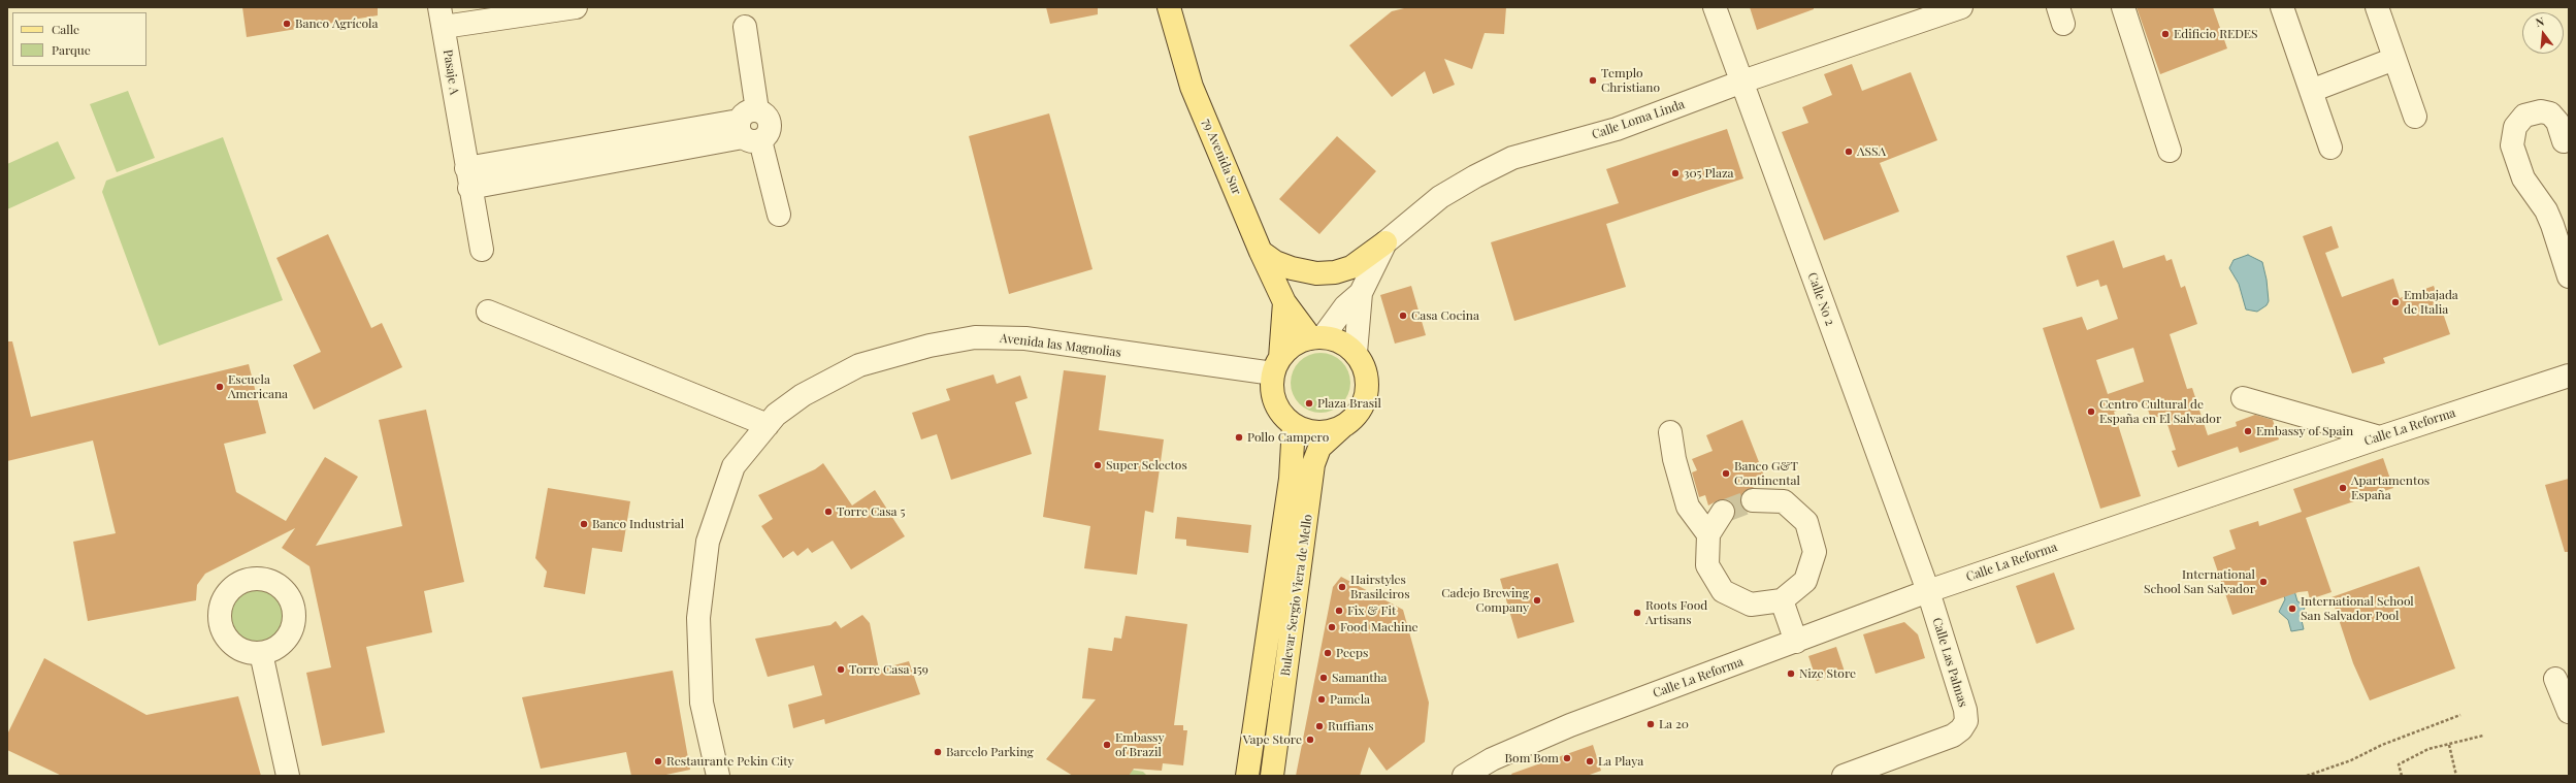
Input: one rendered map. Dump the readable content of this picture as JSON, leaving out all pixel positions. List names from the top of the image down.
{
  "streets": {
    "main road": ["79 Avenida Sur", "Bulevar Sergio Viera de Mello"],
    "street": [
      "Pasaje A",
      "Calle Loma Linda",
      "Calle No 2",
      "Avenida las Magnolias",
      "Calle La Reforma",
      "Calle Las Palmas"
    ]
  },
  "crossings": [
    ["Calle Loma Linda", "79 Avenida Sur"],
    ["Calle Loma Linda", "Calle No 2"],
    ["Calle Loma Linda", "Avenida las Magnolias"],
    ["Calle Loma Linda", "Bulevar Sergio Viera de Mello"],
    ["79 Avenida Sur", "Avenida las Magnolias"],
    ["79 Avenida Sur", "Bulevar Sergio Viera de Mello"],
    ["Calle No 2", "Calle La Reforma"],
    ["Calle No 2", "Calle Las Palmas"],
    ["Avenida las Magnolias", "Bulevar Sergio Viera de Mello"],
    ["Calle La Reforma", "Calle Las Palmas"]
  ],
  "places": [
    "Banco Agrícola",
    "Edificio REDES",
    "Templo Christiano",
    "ASSA",
    "305 Plaza",
    "Embajada de Italia",
    "Casa Cocina",
    "Escuela Americana",
    "Plaza Brasil",
    "Centro Cultural de España en El Salvador",
    "Embassy of Spain",
    "Pollo Campero",
    "Super Selectos",
    "Banco G&T Continental",
    "Apartamentos España",
    "Torre Casa 5",
    "Banco Industrial",
    "International School San Salvador",
    "Hairstyles Brasileiros",
    "Cadejo Brewing Company",
    "International School San Salvador Pool",
    "Fix & Fit",
    "Roots Food Artisans",
    "Food Machine",
    "Peeps",
    "Torre Casa 159",
    "Nize Store",
    "Samantha",
    "Pamela",
    "La 20",
    "Ruffians",
    "Vape Store",
    "Embassy of Brazil",
    "Barcelo Parking",
    "Bom Bom",
    "Restaurante Pekin City",
    "La Playa"
  ],
  "legend": ["Calle", "Parque"],
  "north": "top"
}
